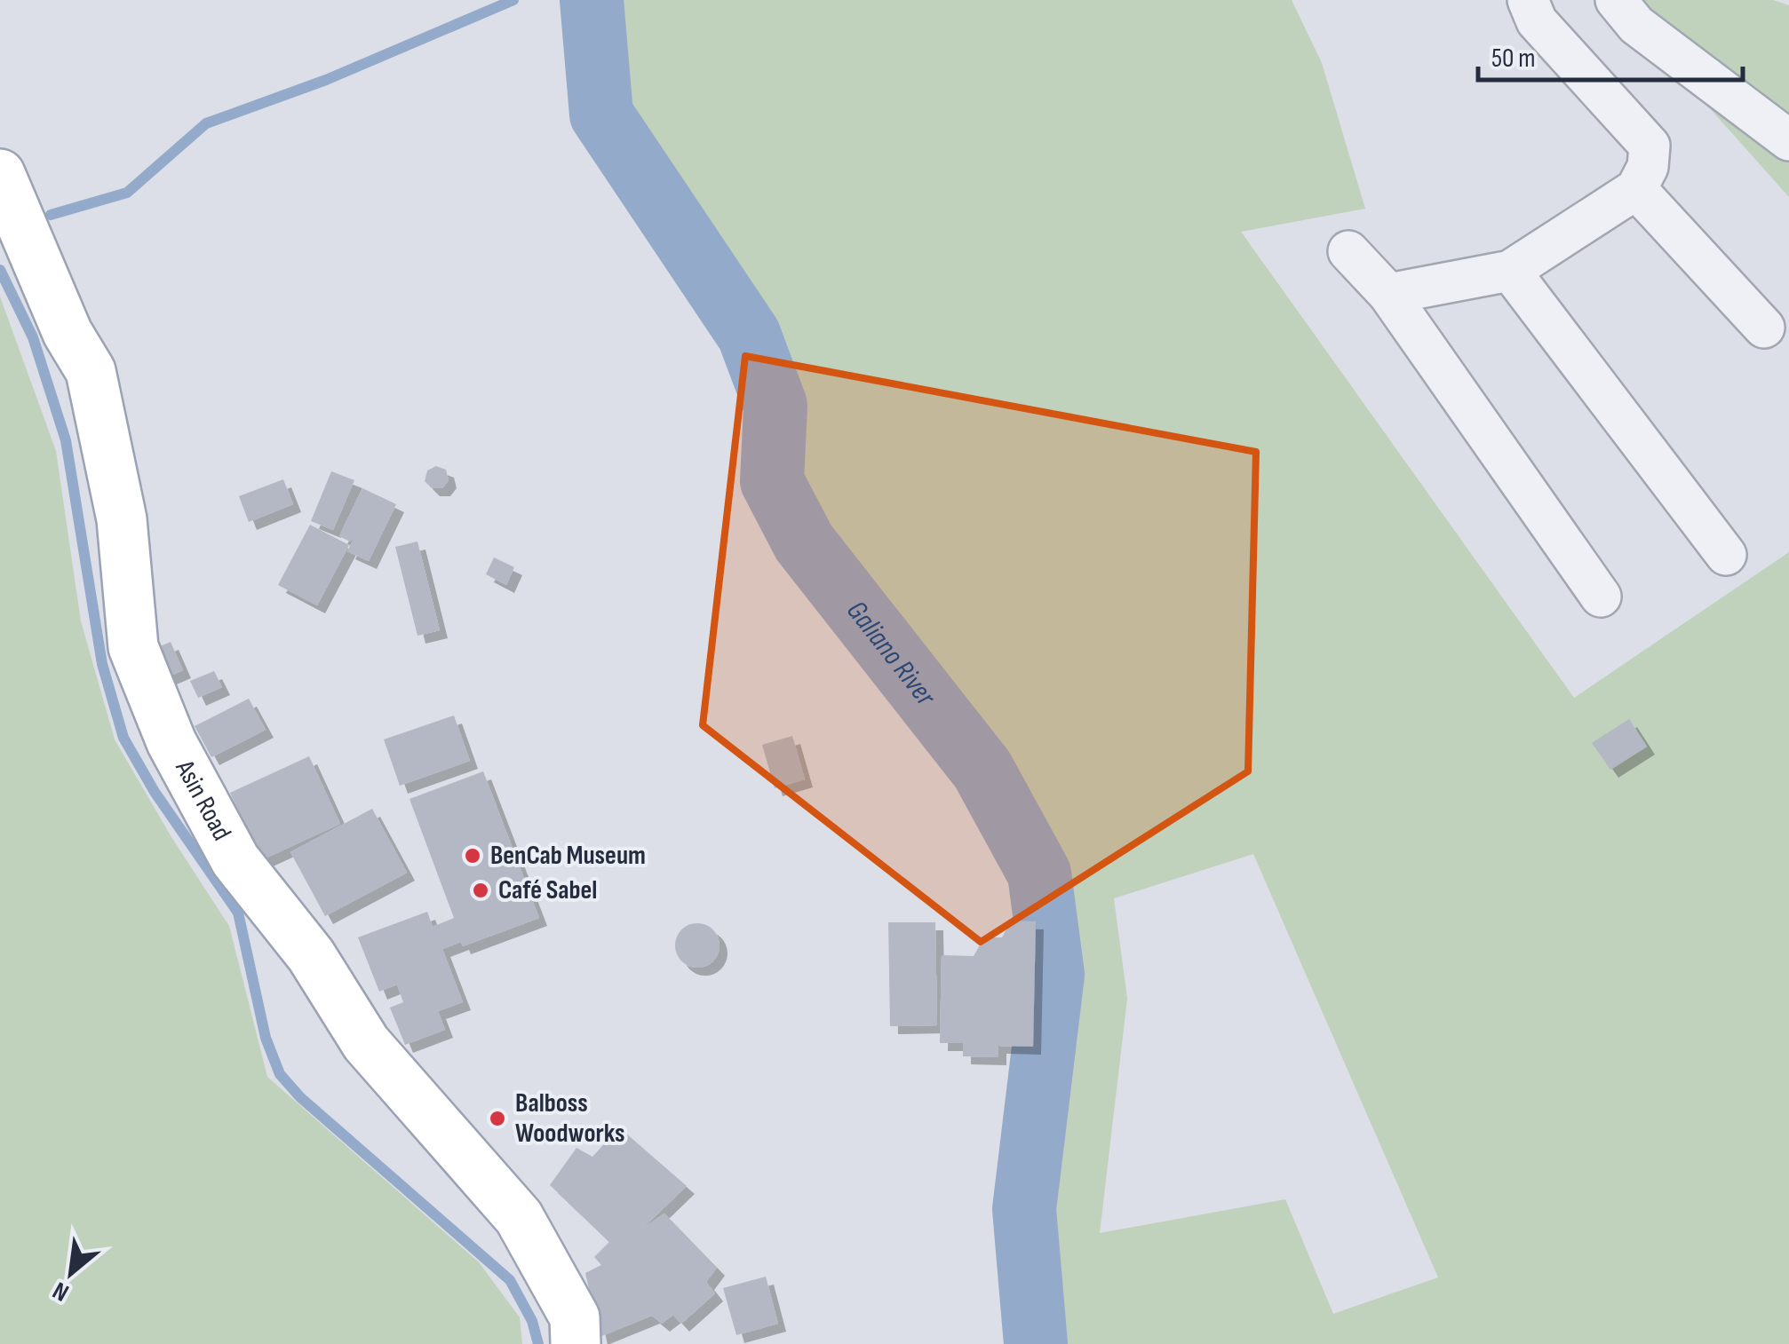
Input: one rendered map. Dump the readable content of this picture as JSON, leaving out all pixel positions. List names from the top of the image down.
{
  "streets": {
    "main road": ["Asin Road"]
  },
  "water": ["Galiano River"],
  "places": ["BenCab Museum", "Café Sabel", "Balboss Woodworks"],
  "scale_bar": "50 m",
  "north": "bottom left"
}
